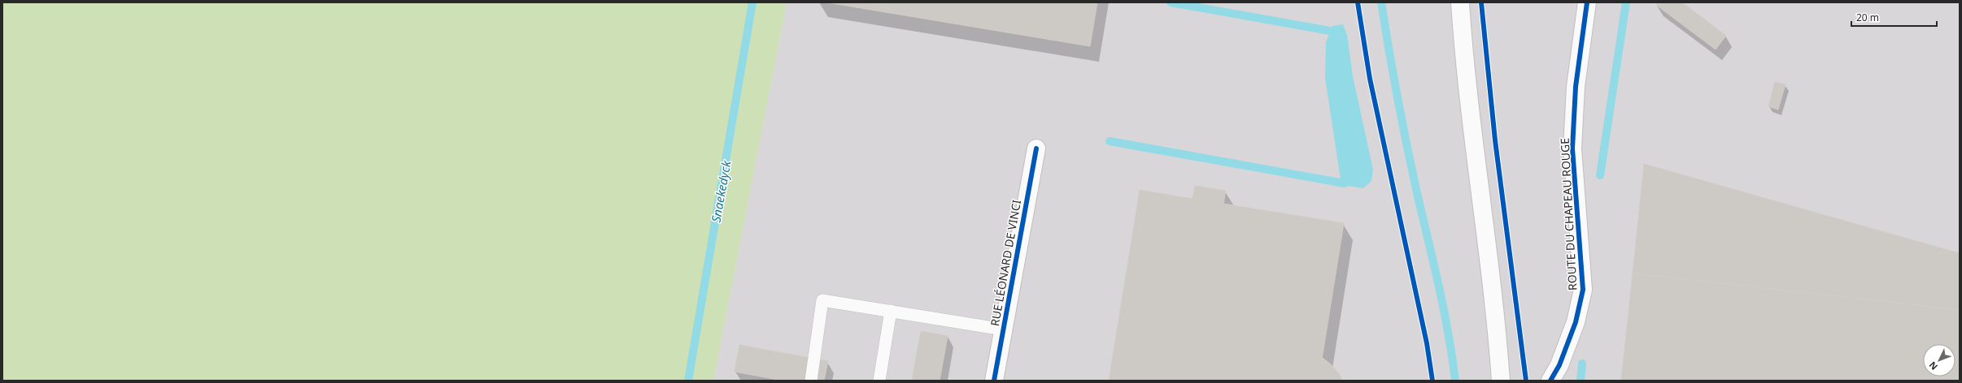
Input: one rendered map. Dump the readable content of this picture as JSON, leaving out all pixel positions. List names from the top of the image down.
{
  "streets": {
    "street": ["ROUTE DU CHAPEAU ROUGE", "RUE LÉONARD DE VINCI"]
  },
  "water": ["Snaekedyck"],
  "scale_bar": "20 m",
  "north": "bottom left"
}
